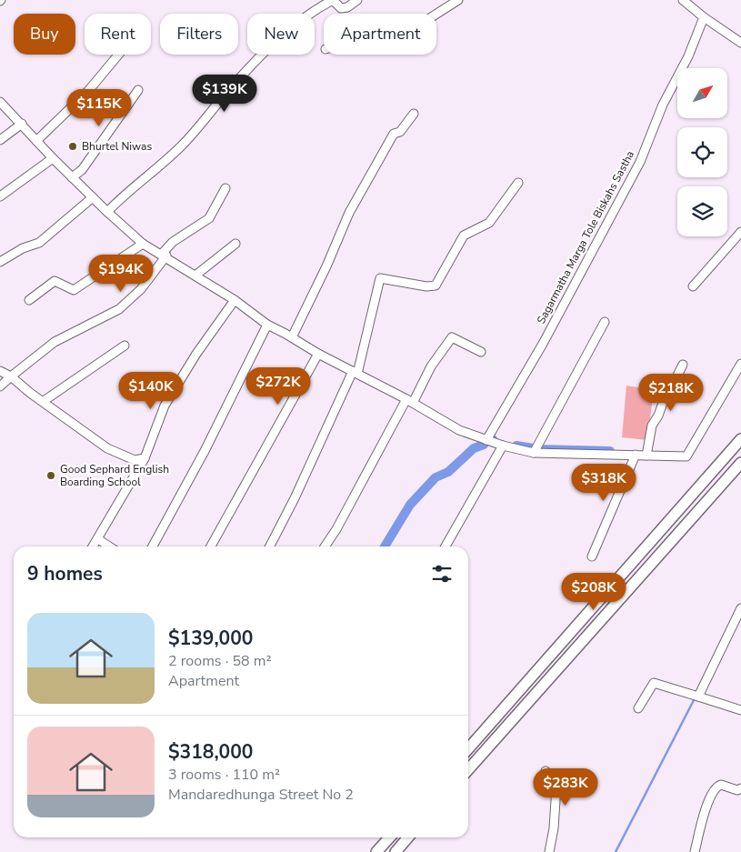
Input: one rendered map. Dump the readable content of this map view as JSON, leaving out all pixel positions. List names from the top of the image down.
{
  "streets": {
    "street": ["Sagarmatha Marga Tole Biskahs Sastha"]
  },
  "places": ["Bhurtel Niwas", "Good Sephard English Boarding School"],
  "north": "top right",
  "page": {
    "chip": [
      "Buy",
      "Rent",
      "Filters",
      "New",
      "Apartment"
    ],
    "price": [
      "$139K",
      "$115K",
      "$194K",
      "$272K",
      "$140K",
      "$218K",
      "$318K",
      "$208K",
      "$283K"
    ],
    "heading": "9 homes",
    "list": [
      {
        "name": "$139,000",
        "note": "2 rooms · 58 m² · Apartment"
      },
      {
        "name": "$318,000",
        "note": "3 rooms · 110 m² · Mandaredhunga Street No 2"
      }
    ]
  }
}
